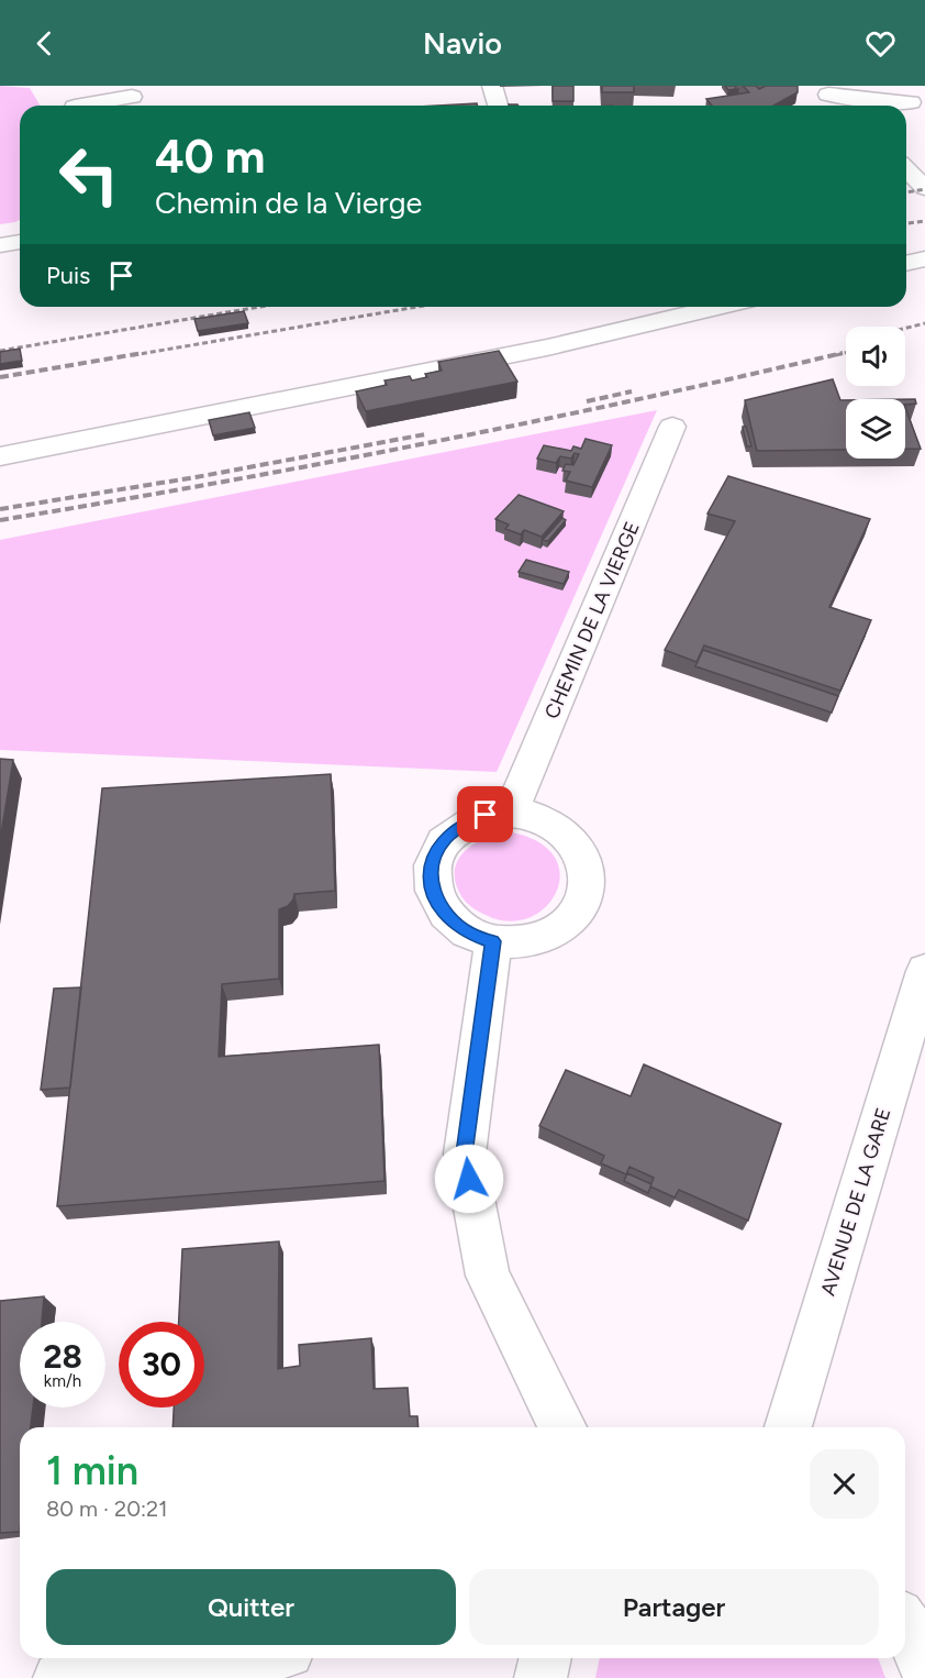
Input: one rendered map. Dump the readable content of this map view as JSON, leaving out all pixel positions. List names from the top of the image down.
{
  "streets": {
    "street": ["CHEMIN DE LA VIERGE", "AVENUE DE LA GARE"]
  },
  "page": {
    "header": "Navio",
    "turn": ["40 m", "Chemin de la Vierge"],
    "then": "Puis",
    "speed": "28 km/h",
    "limit": "30",
    "heading": ["1 min", "80 m · 20:21"],
    "buttons": ["Quitter", "Partager"]
  }
}
